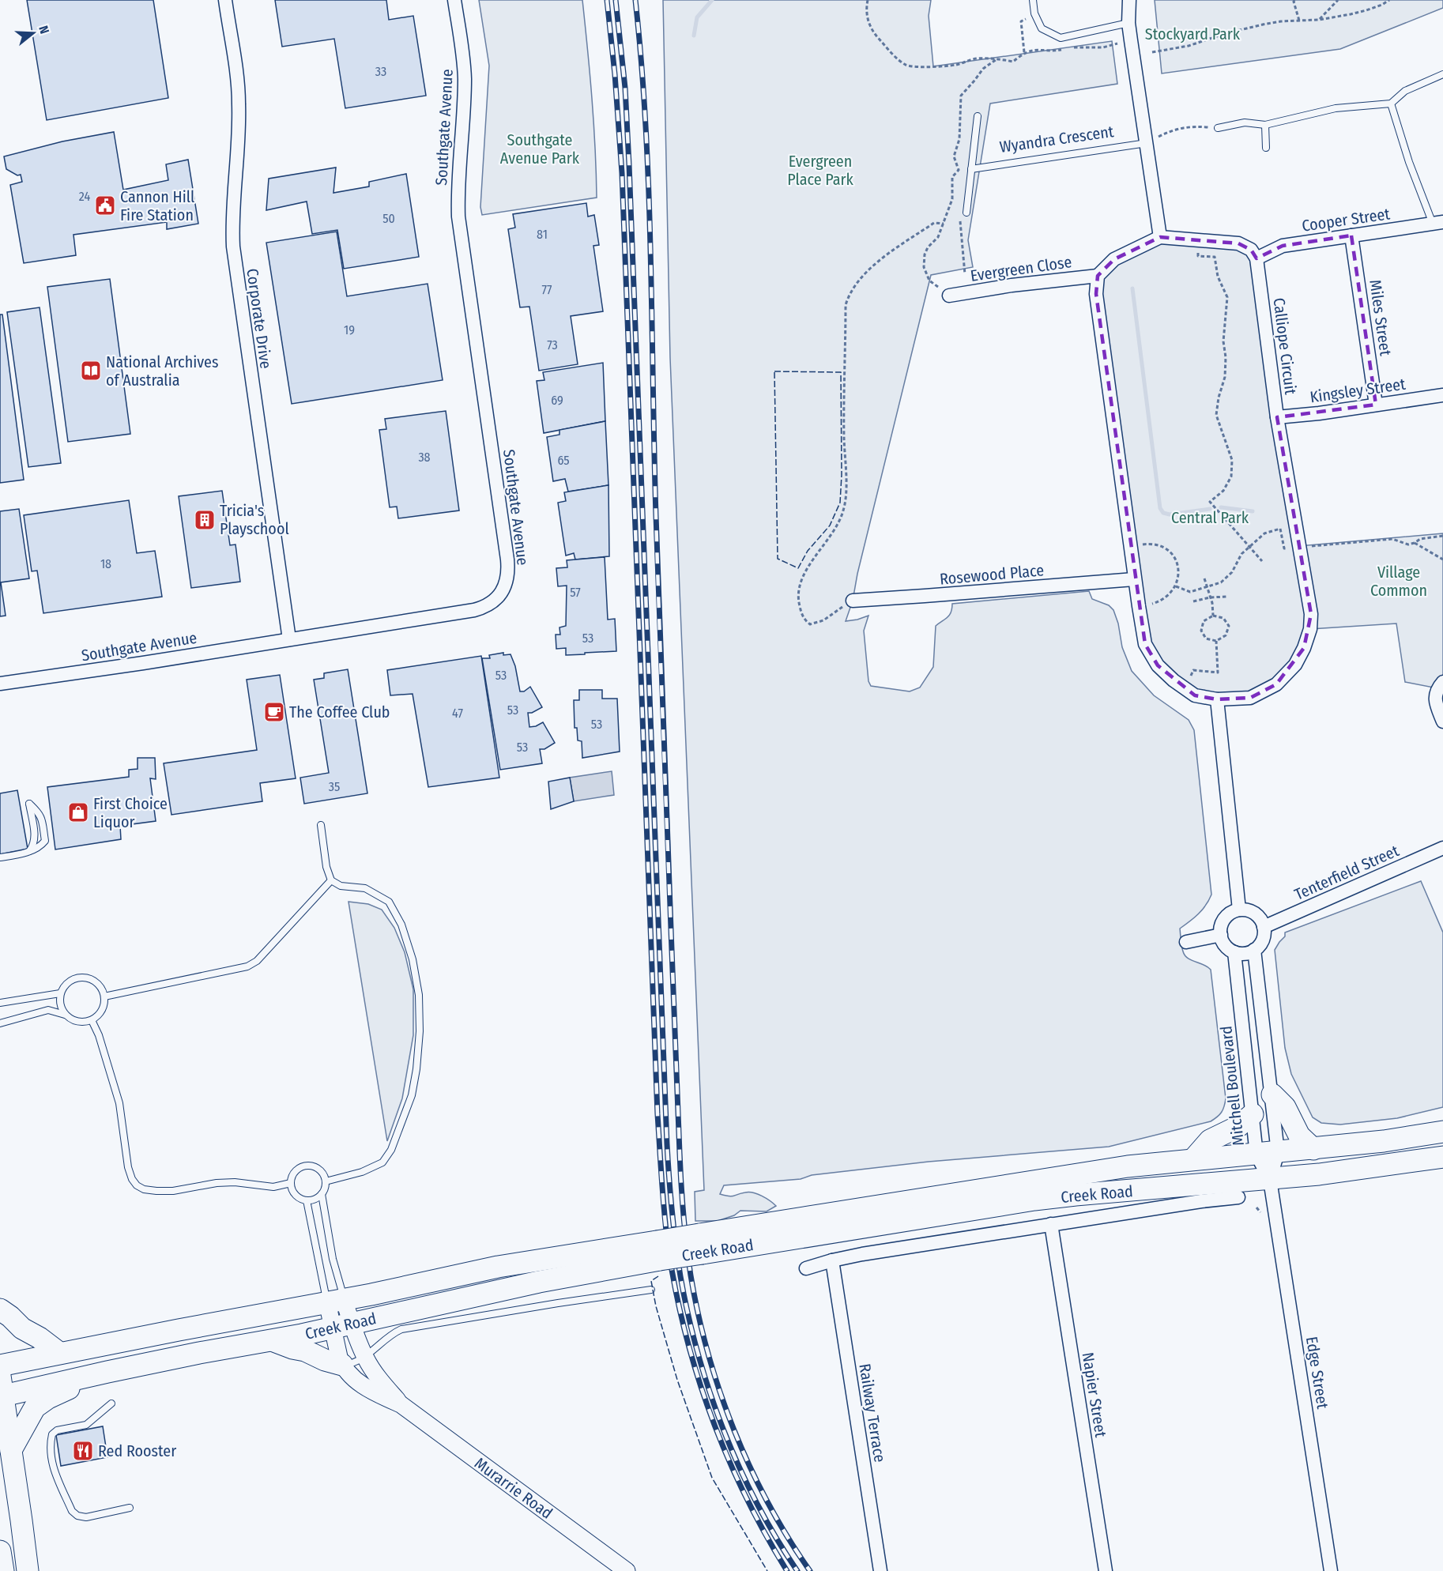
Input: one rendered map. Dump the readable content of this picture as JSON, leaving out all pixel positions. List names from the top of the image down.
{
  "streets": {
    "main road": ["Creek Road"],
    "street": [
      "Southgate Avenue",
      "Cooper Street",
      "Evergreen Close",
      "Miles Street",
      "Corporate Drive",
      "Calliope Circuit",
      "Kingsley Street",
      "Rosewood Place",
      "Tenterfield Street",
      "Mitchell Boulevard",
      "Edge Street",
      "Napier Street",
      "Railway Terrace",
      "Murarrie Road"
    ],
    "lane": ["Wyandra Crescent"]
  },
  "crossings": [
    ["Southgate Avenue", "Corporate Drive"],
    ["Cooper Street", "Miles Street"],
    ["Cooper Street", "Calliope Circuit"],
    ["Evergreen Close", "Calliope Circuit"],
    ["Miles Street", "Kingsley Street"],
    ["Calliope Circuit", "Kingsley Street"],
    ["Calliope Circuit", "Rosewood Place"],
    ["Tenterfield Street", "Mitchell Boulevard"],
    ["Mitchell Boulevard", "Creek Road"],
    ["Mitchell Boulevard", "Edge Street"],
    ["Creek Road", "Edge Street"],
    ["Creek Road", "Napier Street"],
    ["Creek Road", "Railway Terrace"],
    ["Creek Road", "Murarrie Road"]
  ],
  "parks": [
    "Stockyard Park",
    "Southgate Avenue Park",
    "Evergreen Place Park",
    "Central Park",
    "Village Common"
  ],
  "places": {
    "public building": ["Cannon Hill Fire Station"],
    "library": ["National Archives of Australia"],
    "building": ["Tricia's Playschool"],
    "cafe": ["The Coffee Club"],
    "shop": ["First Choice Liquor"],
    "restaurant": ["Red Rooster"]
  },
  "house_numbers": [
    "33",
    "24",
    "50",
    "81",
    "77",
    "19",
    "73",
    "69",
    "38",
    "65",
    "18",
    "57",
    "53",
    "53",
    "53",
    "47",
    "53",
    "53",
    "35"
  ],
  "north": "right"
}
